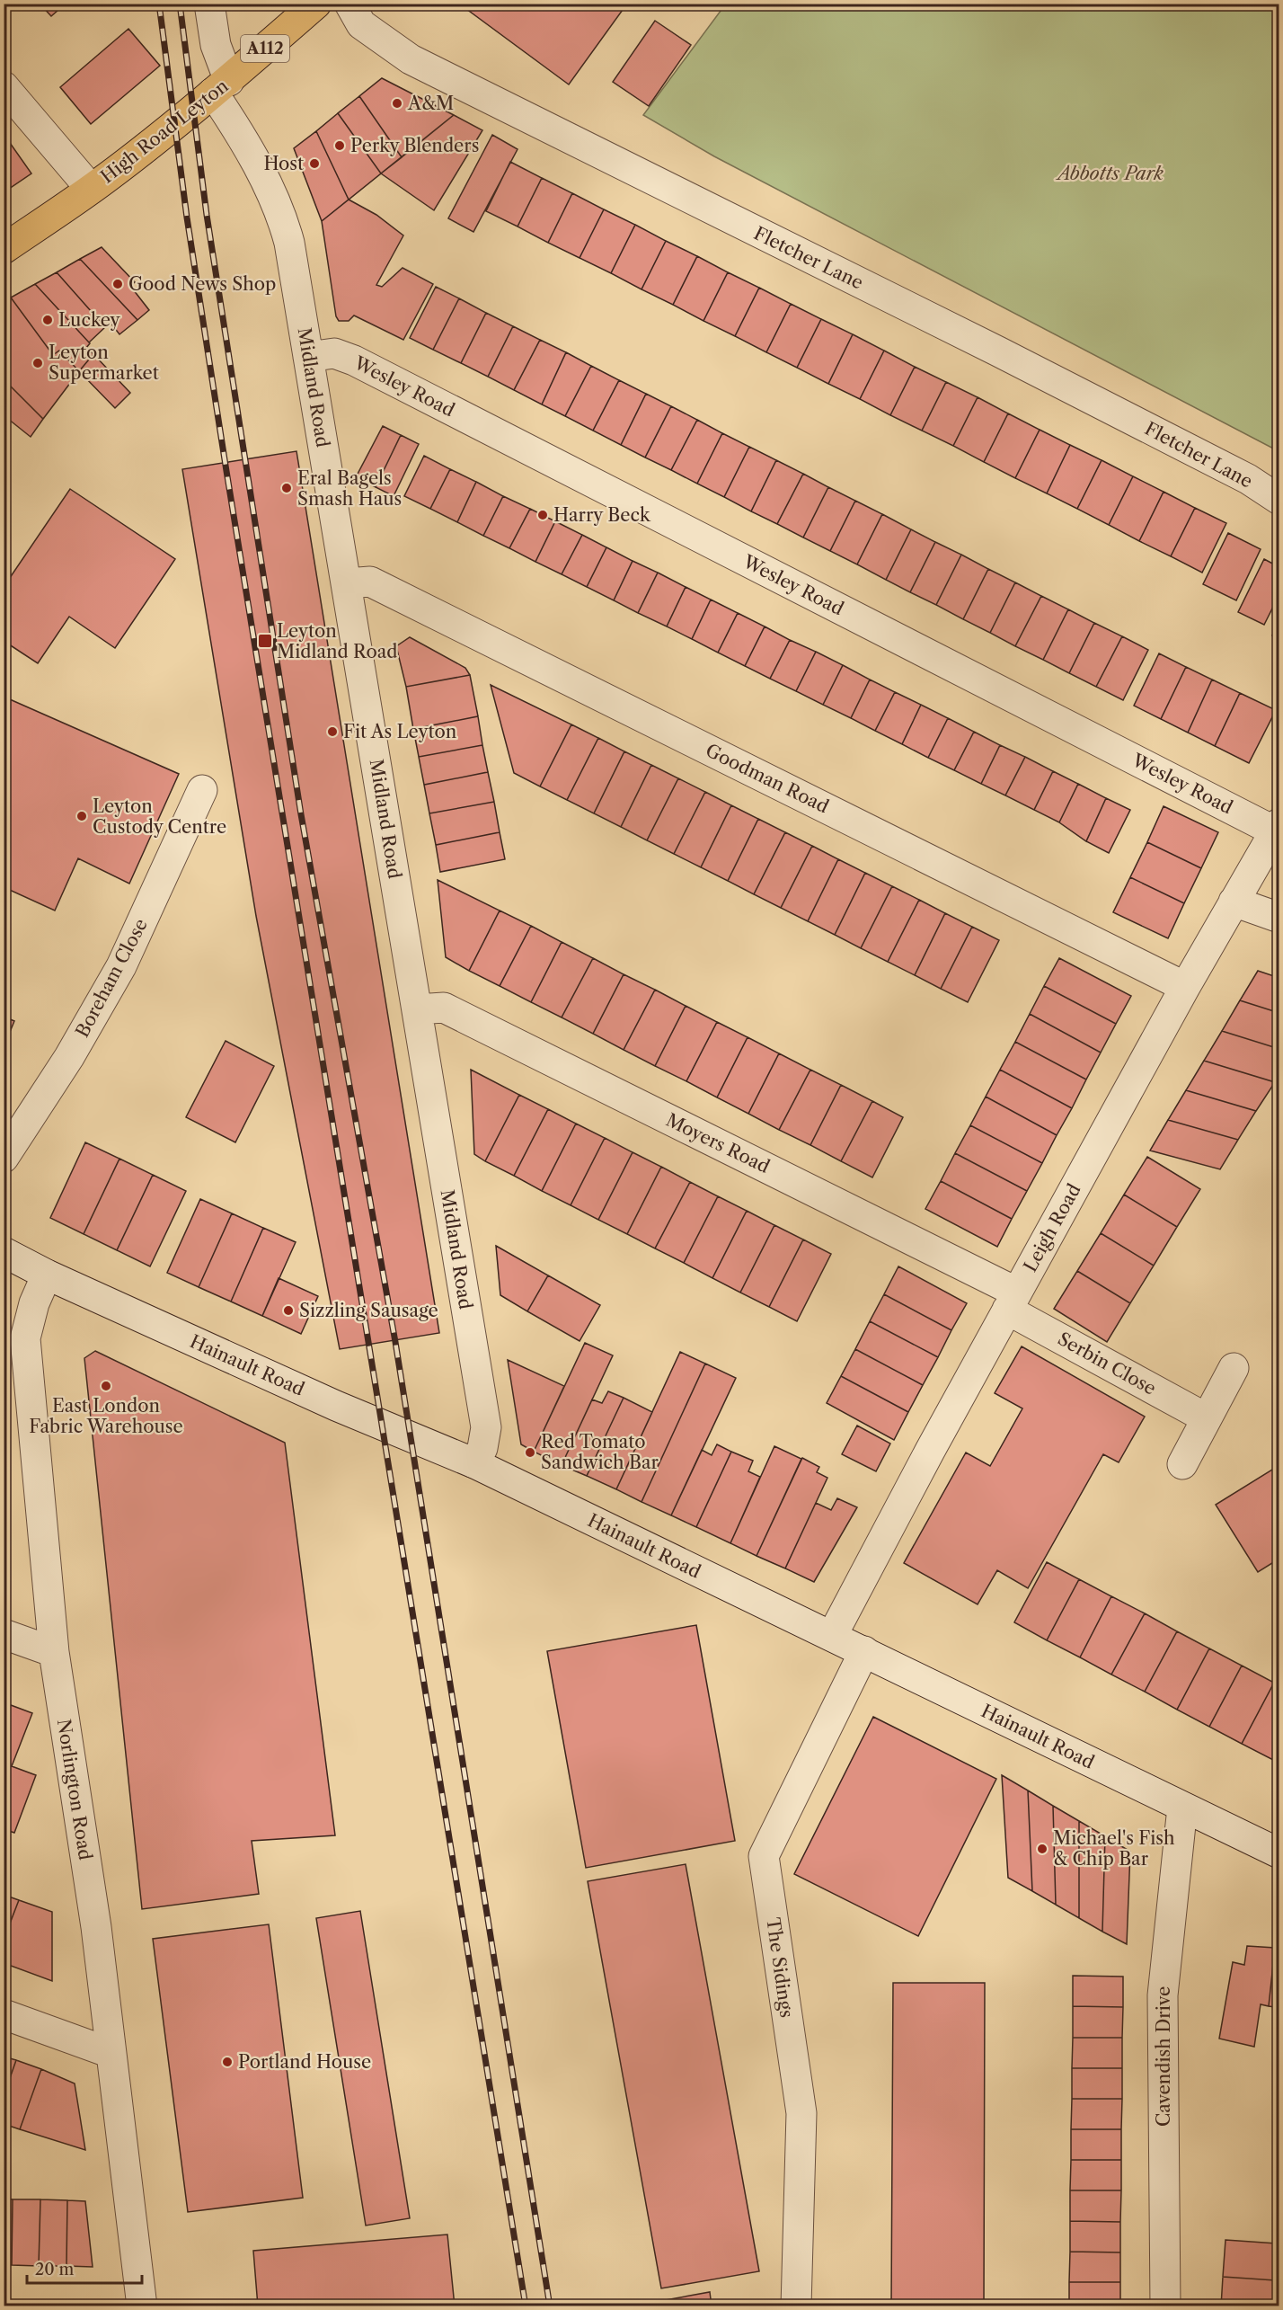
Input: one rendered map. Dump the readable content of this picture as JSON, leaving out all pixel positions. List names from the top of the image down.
{
  "streets": {
    "main road": ["A112", "High Road Leyton"],
    "street": [
      "Fletcher Lane",
      "Wesley Road",
      "Midland Road",
      "Goodman Road",
      "Boreham Close",
      "Moyers Road",
      "Leigh Road",
      "Serbin Close",
      "Hainault Road",
      "Norlington Road",
      "The Sidings",
      "Cavendish Drive"
    ]
  },
  "crossings": [
    ["High Road Leyton", "Midland Road"],
    ["Wesley Road", "Midland Road"],
    ["Wesley Road", "Leigh Road"],
    ["Midland Road", "Goodman Road"],
    ["Midland Road", "Moyers Road"],
    ["Midland Road", "Hainault Road"],
    ["Goodman Road", "Leigh Road"],
    ["Moyers Road", "Leigh Road"],
    ["Moyers Road", "Serbin Close"],
    ["Leigh Road", "Serbin Close"],
    ["Leigh Road", "Hainault Road"],
    ["Hainault Road", "Norlington Road"],
    ["Hainault Road", "The Sidings"],
    ["Hainault Road", "Cavendish Drive"]
  ],
  "parks": ["Abbotts Park"],
  "places": {
    "other": [
      "A&M",
      "Perky Blenders",
      "Host",
      "Good News Shop",
      "Luckey",
      "Leyton Supermarket",
      "Eral Bagels Smash Haus",
      "Harry Beck",
      "Fit As Leyton",
      "Leyton Custody Centre",
      "Sizzling Sausage",
      "East London Fabric Warehouse",
      "Red Tomato Sandwich Bar",
      "Michael's Fish & Chip Bar",
      "Portland House"
    ],
    "transit": ["Leyton Midland Road"]
  },
  "scale_bar": "20 m"
}
